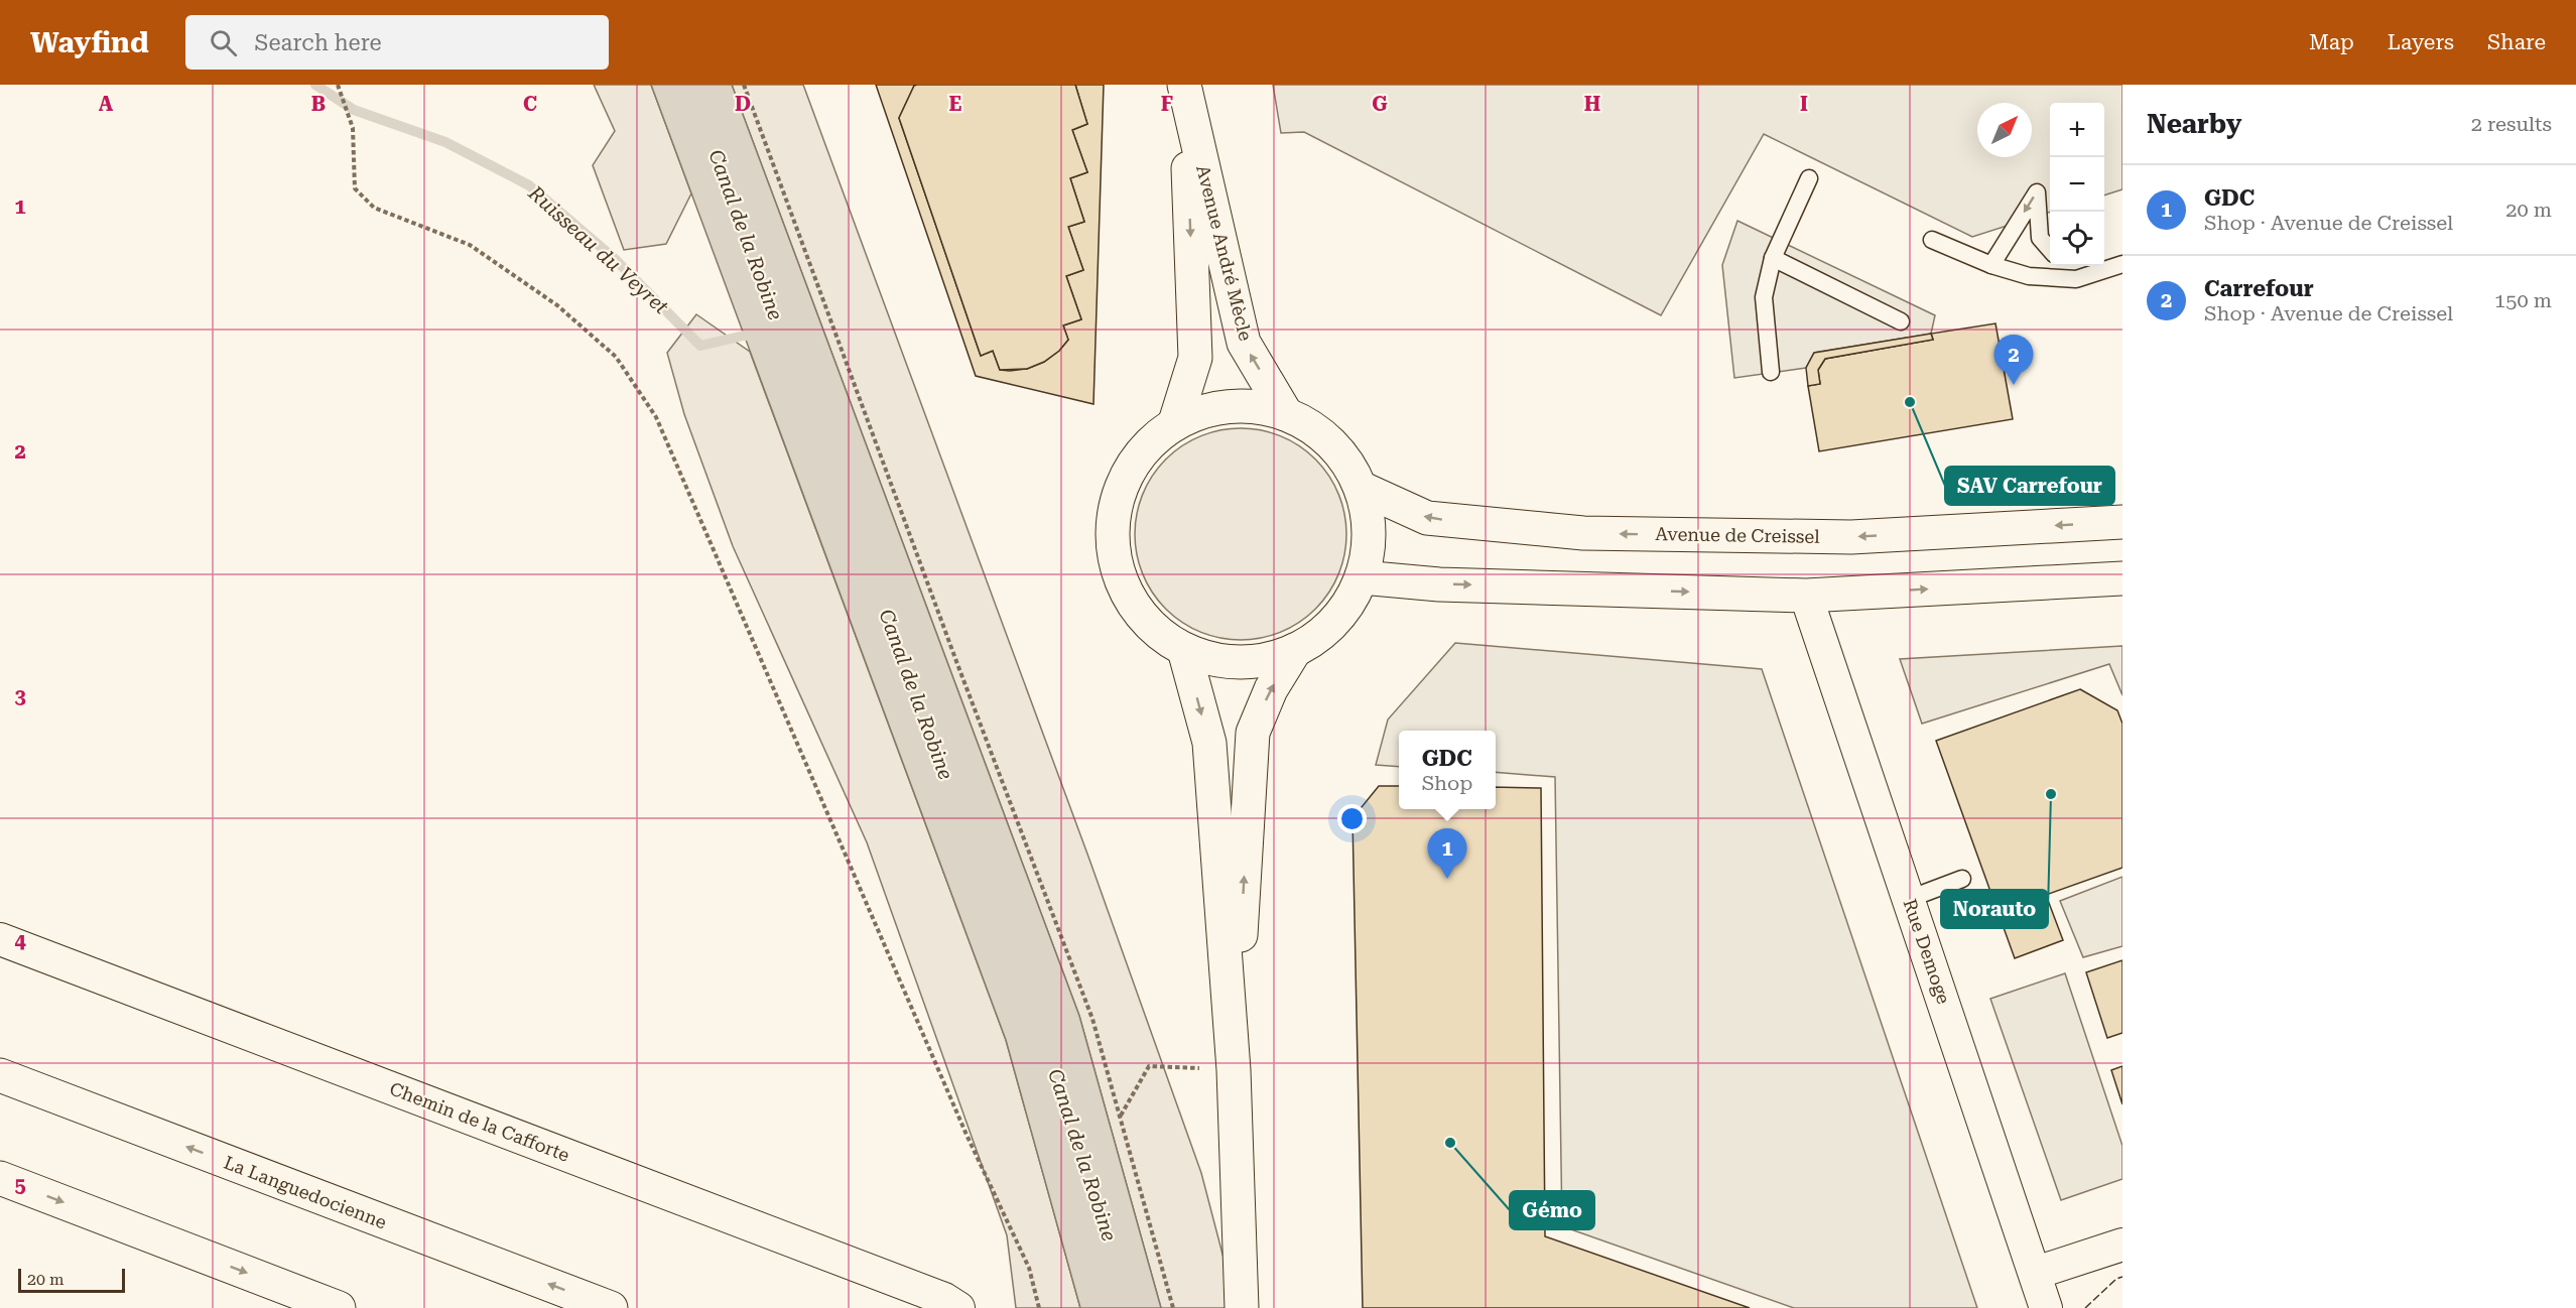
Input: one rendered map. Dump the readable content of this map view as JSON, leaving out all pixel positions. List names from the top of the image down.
{
  "streets": {
    "main road": ["Avenue André Mècle", "Avenue de Creissel", "La Languedocienne"],
    "street": ["Rue Demoge", "Chemin de la Cafforte"]
  },
  "water": ["Canal de la Robine", "Ruisseau du Veyret"],
  "places": ["SAV Carrefour", "Norauto", "Gémo"],
  "scale_bar": "20 m",
  "north": "top right",
  "page": {
    "header": "Wayfind",
    "search": "Search here",
    "nav": ["Map", "Layers", "Share"],
    "heading": ["Nearby", "2 results"],
    "map_buttons": ["+", "−"],
    "list": [
      {
        "mark": "1",
        "name": "GDC",
        "note": "Shop · Avenue de Creissel",
        "value": "20 m"
      },
      {
        "mark": "2",
        "name": "Carrefour",
        "note": "Shop · Avenue de Creissel",
        "value": "150 m"
      }
    ],
    "pins": ["2", "1"],
    "popup": ["GDC", "Shop"],
    "scale": "20 m"
  },
  "grid": {
    "columns": [
      "A",
      "B",
      "C",
      "D",
      "E",
      "F",
      "G",
      "H",
      "I"
    ],
    "rows": [
      "1",
      "2",
      "3",
      "4",
      "5"
    ]
  }
}
